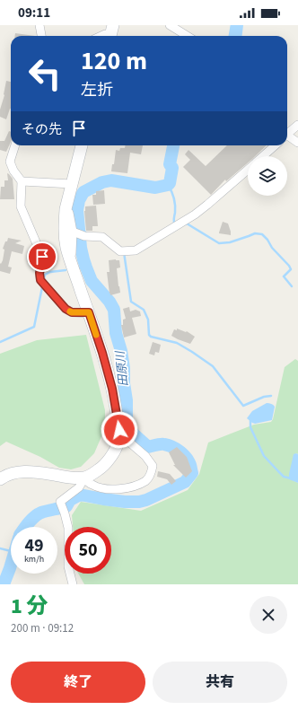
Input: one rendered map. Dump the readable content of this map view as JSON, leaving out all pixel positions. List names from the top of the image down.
{
  "water": ["田原川"],
  "page": {
    "status": "09:11",
    "turn": ["120 m", "左折"],
    "then": "その先",
    "speed": "49 km/h",
    "limit": "50",
    "heading": ["1 分", "200 m · 09:12"],
    "buttons": ["終了", "共有"]
  }
}
